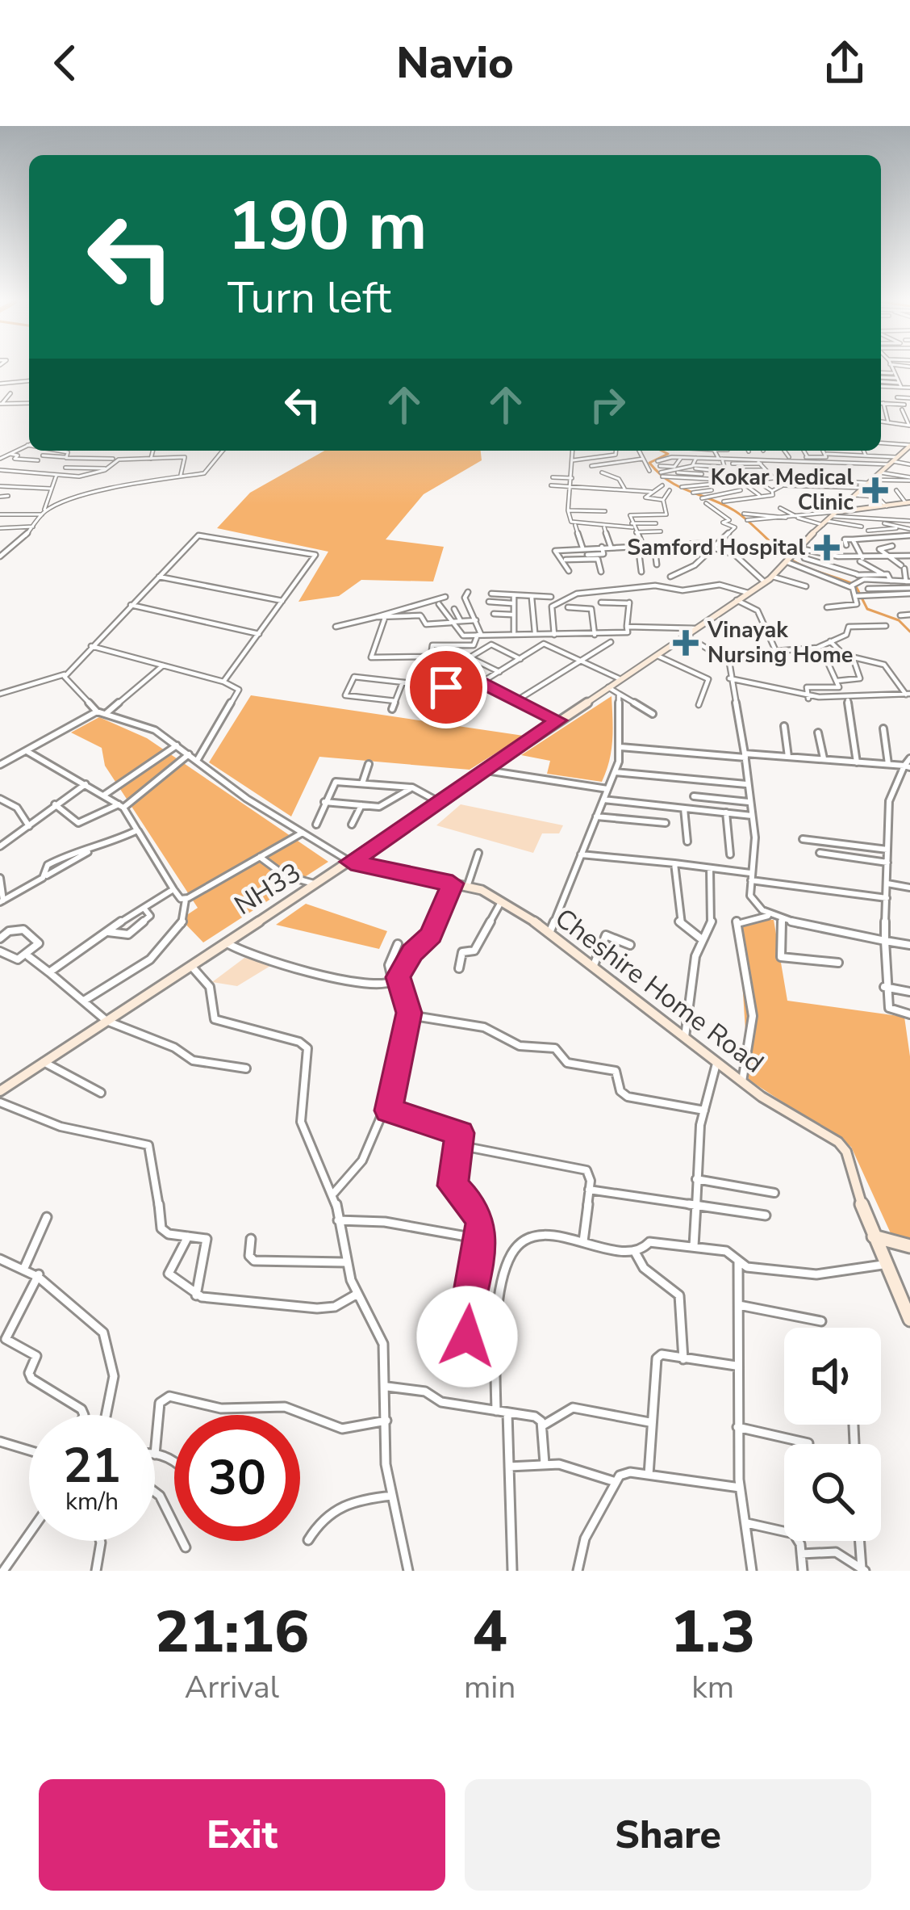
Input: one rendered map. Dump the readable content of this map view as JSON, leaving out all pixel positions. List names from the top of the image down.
{
  "streets": {
    "main road": ["NH33", "Cheshire Home Road"]
  },
  "crossings": [
    ["NH33", "Cheshire Home Road"]
  ],
  "places": {
    "health": ["Kokar Medical Clinic", "Samford Hospital", "Vinayak Nursing Home"]
  },
  "page": {
    "header": "Navio",
    "turn": ["190 m", "Turn left"],
    "speed": "21 km/h",
    "limit": "30",
    "eta": [
      "21:16",
      "Arrival",
      "4",
      "min",
      "1.3",
      "km"
    ],
    "buttons": ["Exit", "Share"]
  }
}
